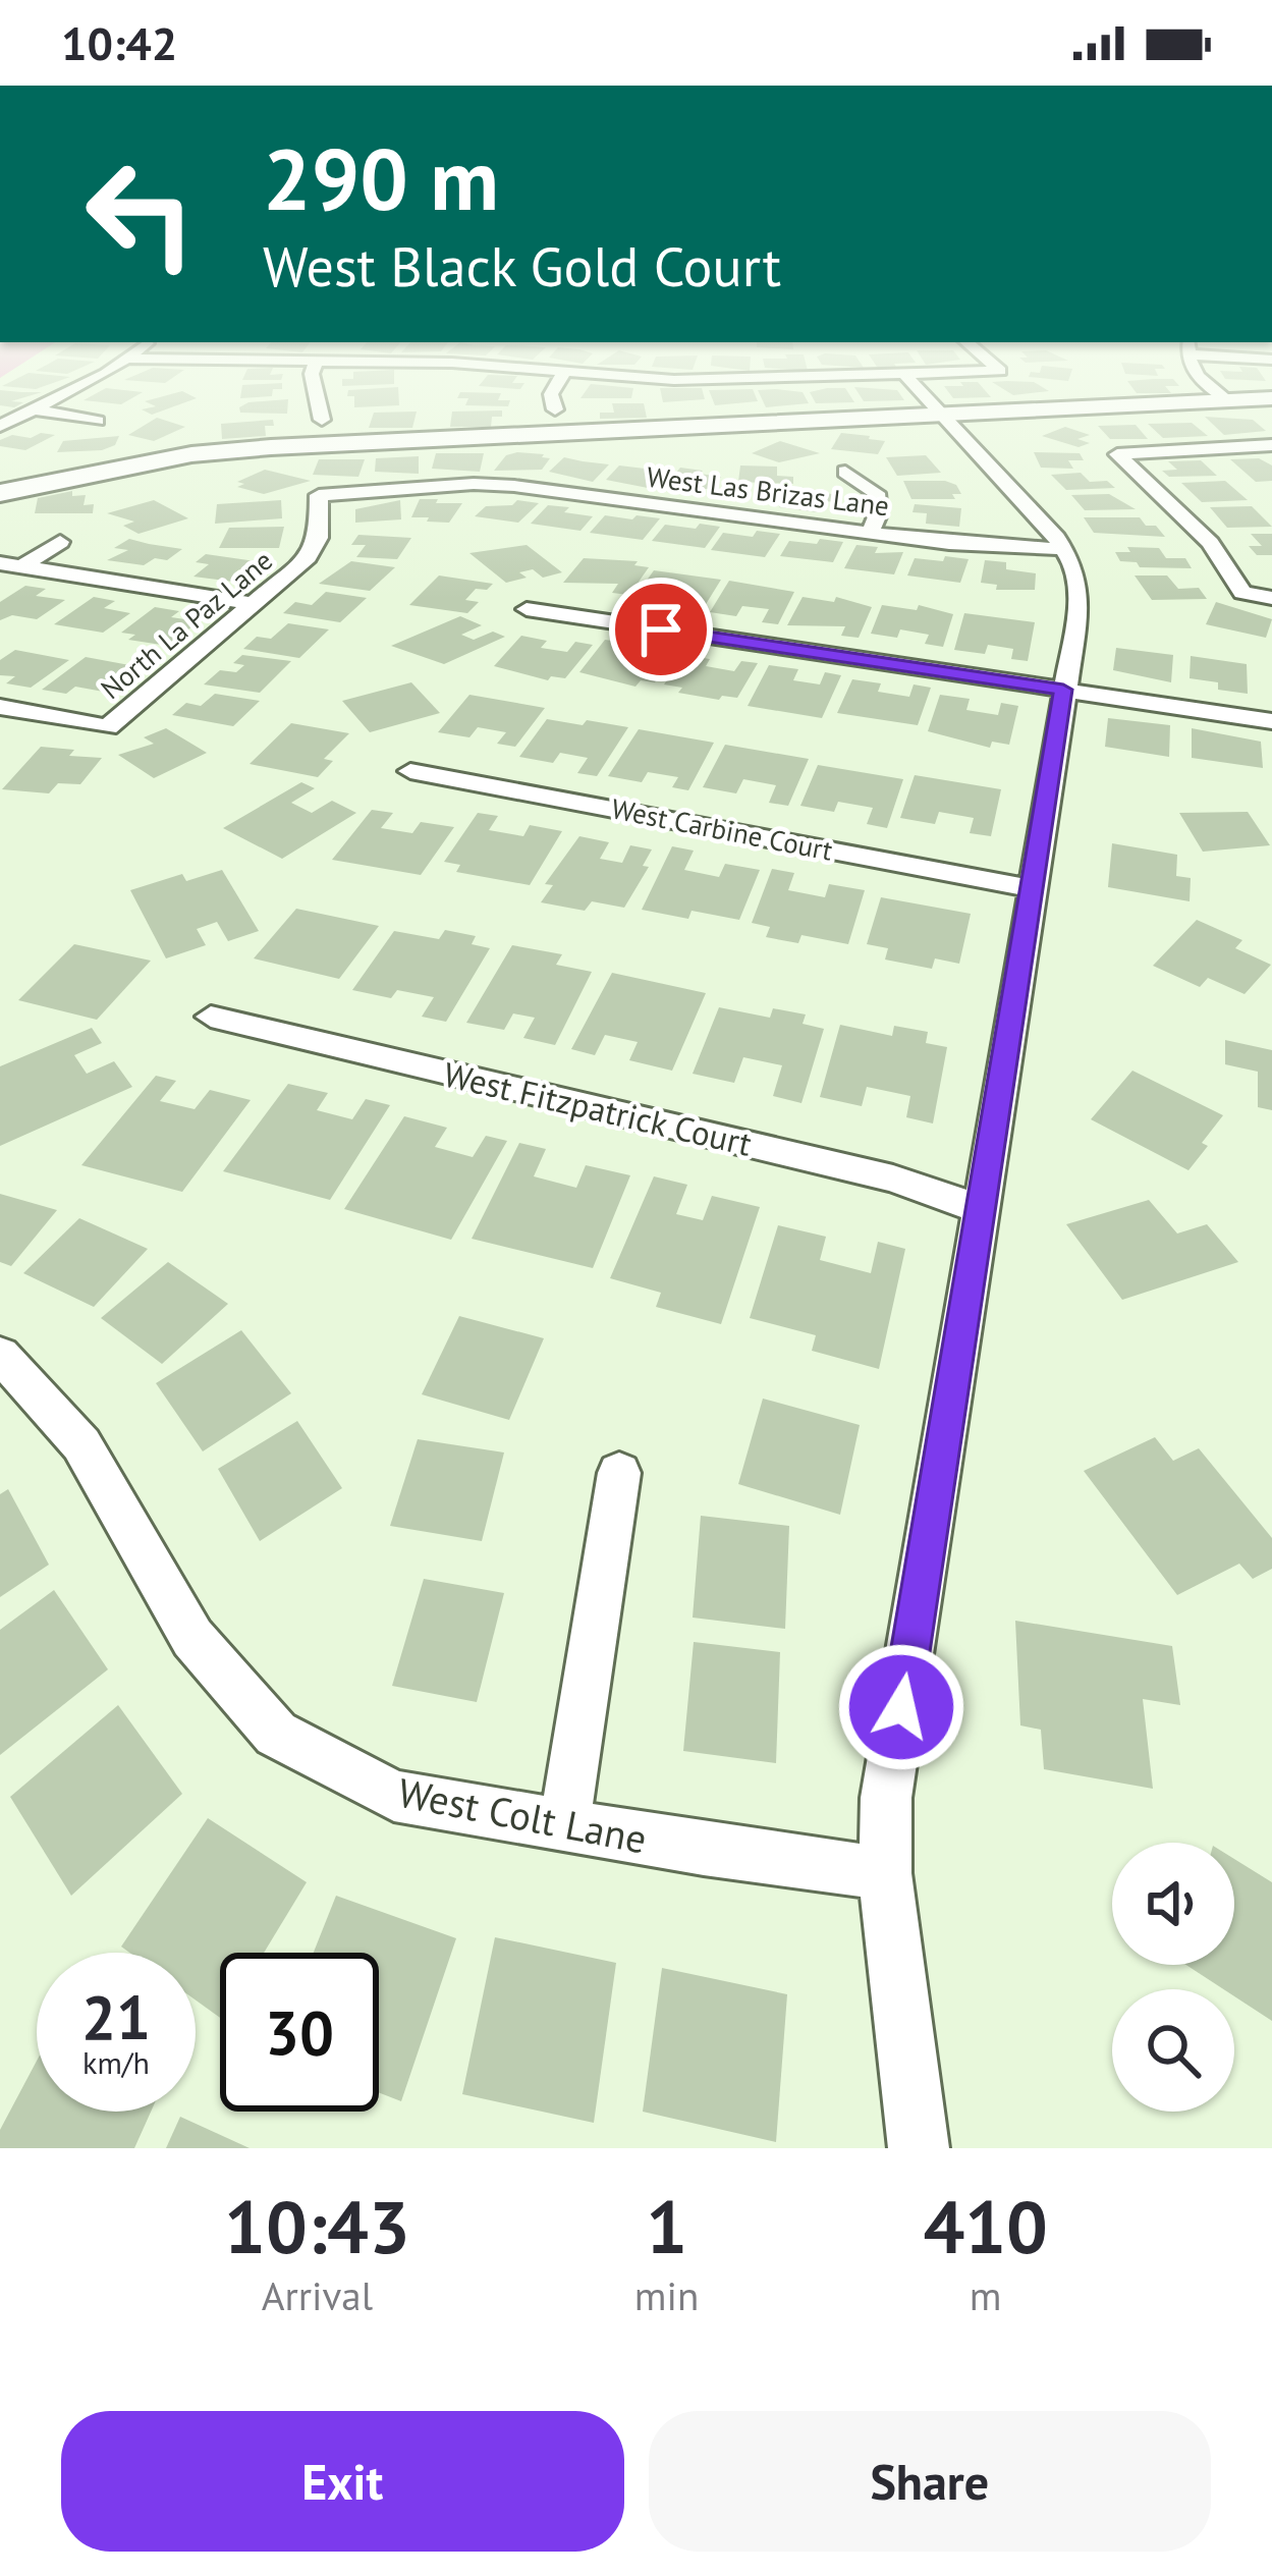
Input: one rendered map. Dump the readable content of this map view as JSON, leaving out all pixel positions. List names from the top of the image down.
{
  "streets": {
    "street": [
      "West Las Brizas Lane",
      "North La Paz Lane",
      "West Carbine Court",
      "West Fitzpatrick Court",
      "West Colt Lane"
    ]
  },
  "crossings": [
    ["West Las Brizas Lane", "North La Paz Lane"]
  ],
  "page": {
    "status": "10:42",
    "turn": ["290 m", "West Black Gold Court"],
    "speed": "21 km/h",
    "limit": "30",
    "eta": [
      "10:43",
      "Arrival",
      "1",
      "min",
      "410",
      "m"
    ],
    "buttons": ["Exit", "Share"]
  }
}
